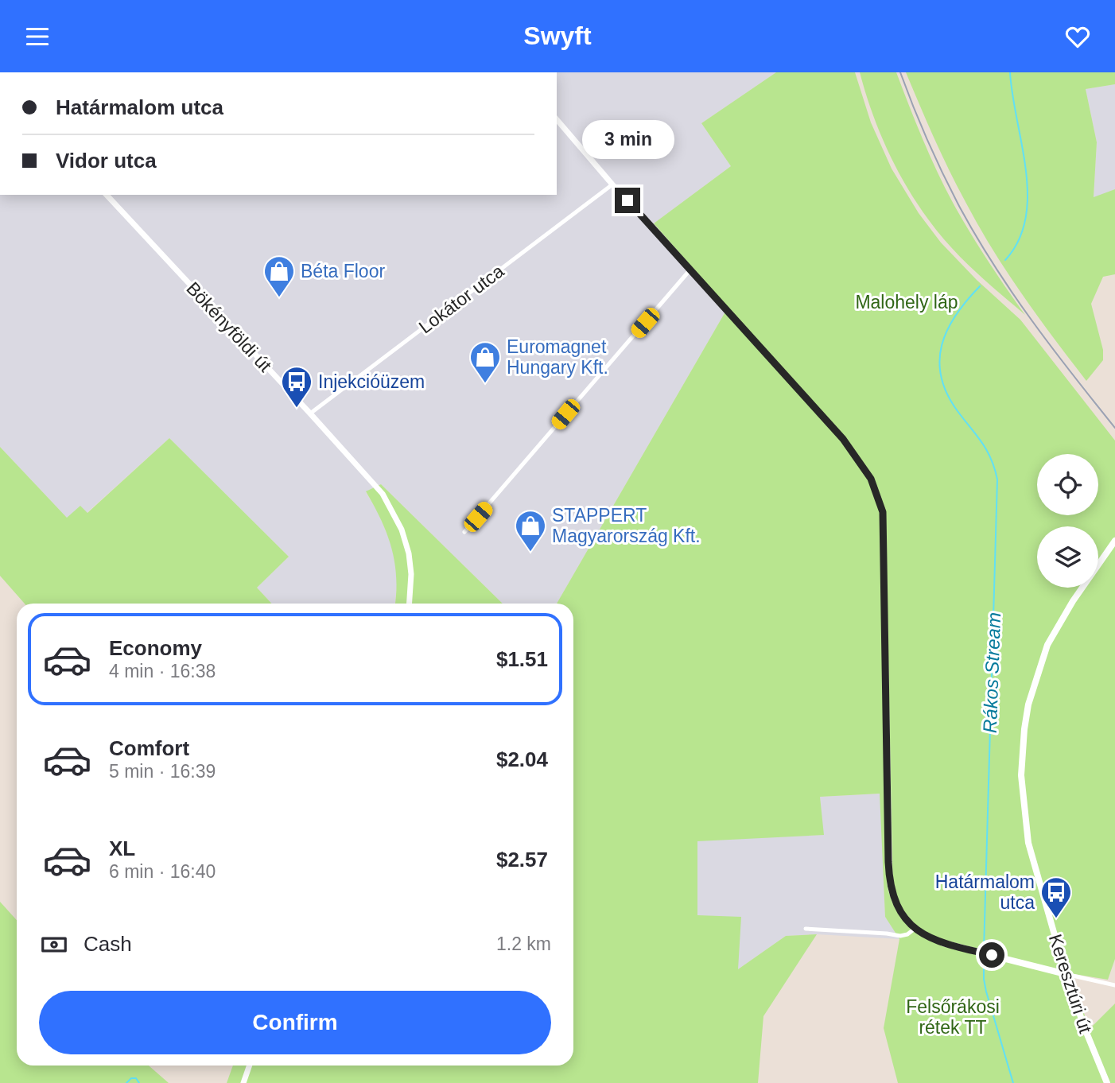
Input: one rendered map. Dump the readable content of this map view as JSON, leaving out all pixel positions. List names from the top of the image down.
{
  "streets": {
    "main road": ["Keresztúri út"],
    "street": ["Lokátor utca", "Bökényföldi út"]
  },
  "crossings": [
    ["Lokátor utca", "Bökényföldi út"]
  ],
  "water": ["Rákos Stream"],
  "parks": ["Malohely láp", "Felsőrákosi rétek TT"],
  "places": {
    "shop": ["Béta Floor", "Euromagnet Hungary Kft.", "STAPPERT Magyarország Kft."],
    "bus stop": ["Injekcióüzem", "Határmalom utca"]
  },
  "page": {
    "header": "Swyft",
    "banner": ["Határmalom utca", "Vidor utca"],
    "bubble": "3 min",
    "list": [
      {
        "name": "Economy",
        "note": "4 min · 16:38",
        "value": "$1.51"
      },
      {
        "name": "Comfort",
        "note": "5 min · 16:39",
        "value": "$2.04"
      },
      {
        "name": "XL",
        "note": "6 min · 16:40",
        "value": "$2.57"
      }
    ],
    "pay": ["Cash", "1.2 km"],
    "buttons": "Confirm"
  }
}
